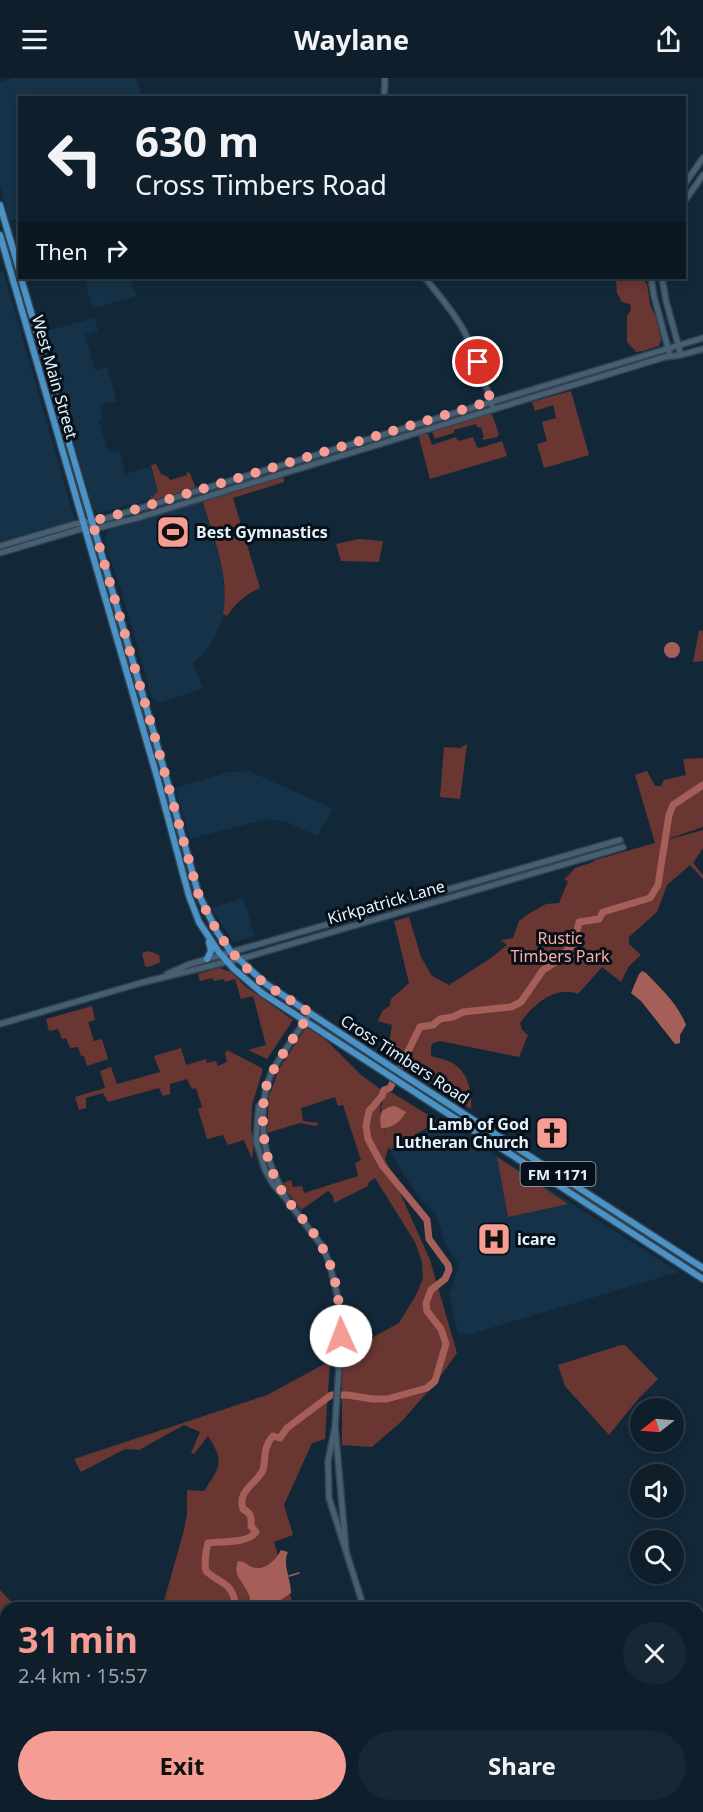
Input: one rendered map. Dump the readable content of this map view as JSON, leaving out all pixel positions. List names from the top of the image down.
{
  "streets": {
    "main road": [
      "West Main Street",
      "Kirkpatrick Lane",
      "Cross Timbers Road",
      "FM 1171"
    ]
  },
  "crossings": [
    ["West Main Street", "Cross Timbers Road"],
    ["Kirkpatrick Lane", "Cross Timbers Road"]
  ],
  "parks": ["Rustic Timbers Park"],
  "places": {
    "sports": ["Best Gymnastics"],
    "church": ["Lamb of God Lutheran Church"],
    "hospital": ["icare"]
  },
  "north": "left",
  "page": {
    "header": "Waylane",
    "turn": ["630 m", "Cross Timbers Road"],
    "then": "Then",
    "heading": ["31 min", "2.4 km · 15:57"],
    "buttons": ["Exit", "Share"]
  }
}
